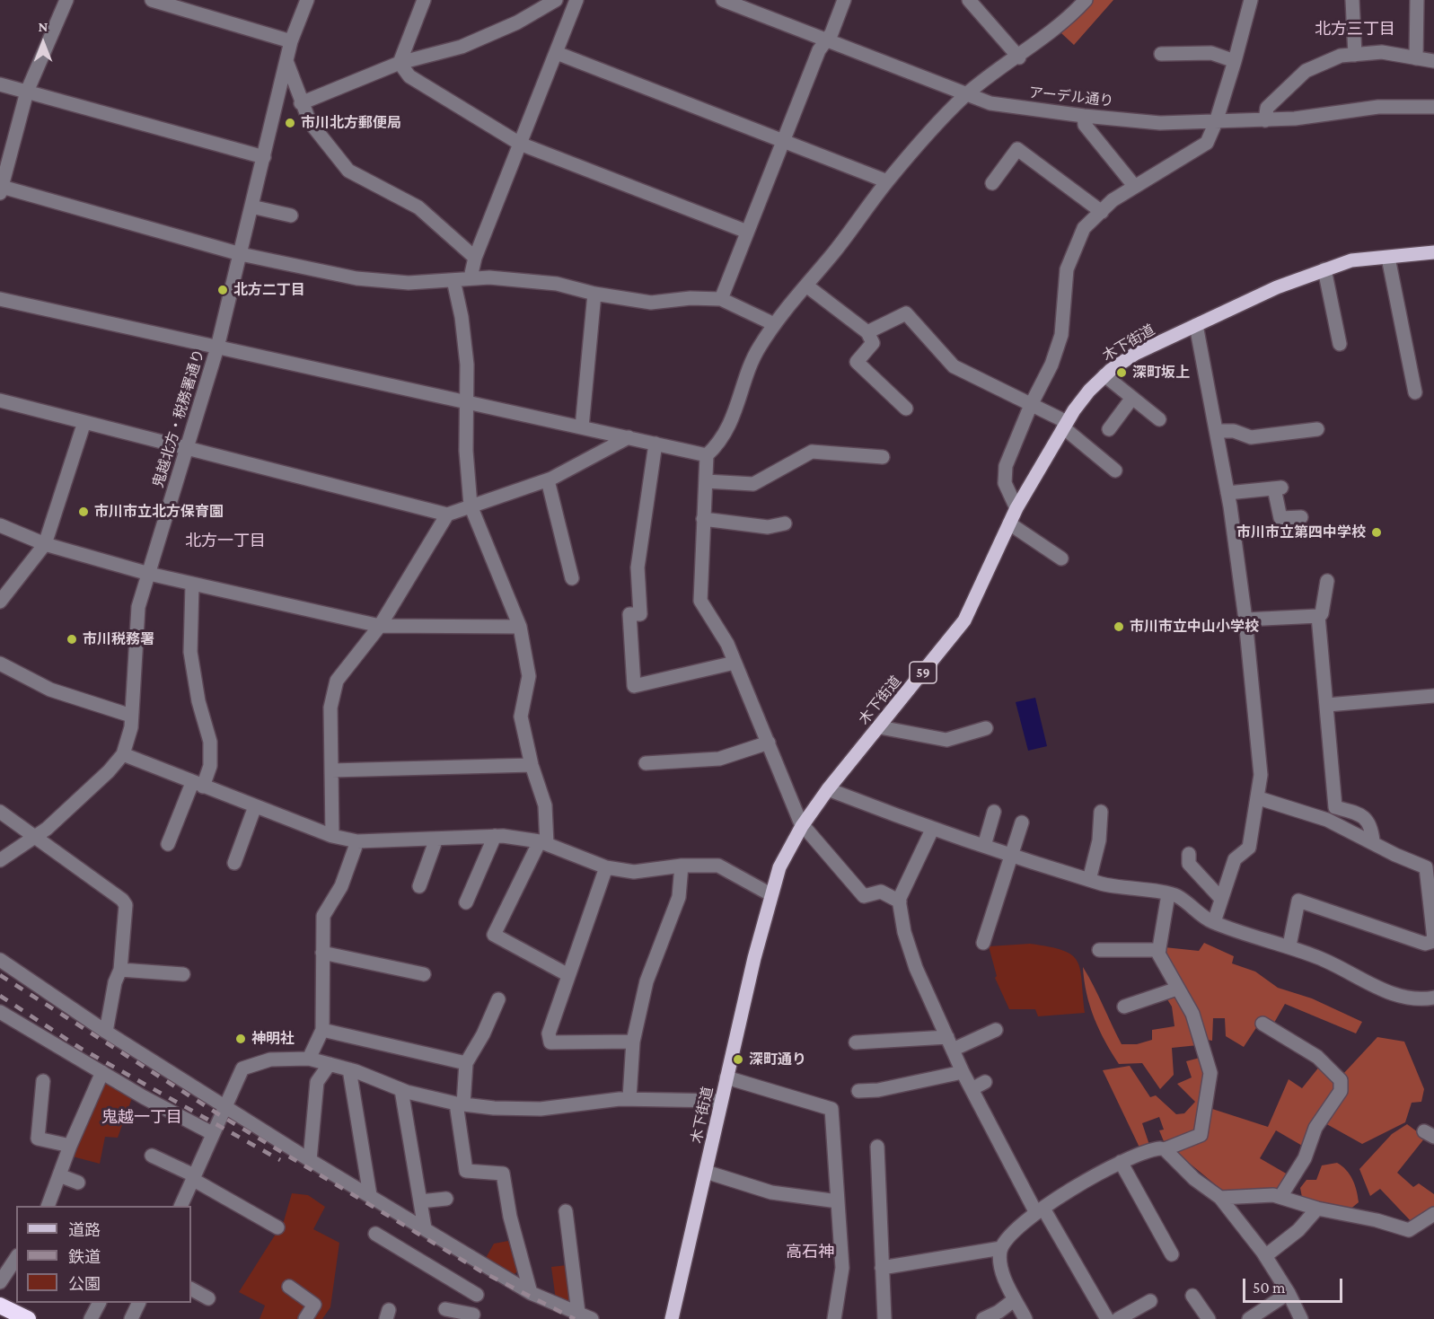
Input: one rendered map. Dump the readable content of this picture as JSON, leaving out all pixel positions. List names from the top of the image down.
{
  "streets": {
    "main road": ["木下街道", "59"],
    "street": ["アーデル通り", "鬼越北方・税務署通り"]
  },
  "districts": [
    "北方三丁目",
    "北方一丁目",
    "鬼越一丁目",
    "高石神"
  ],
  "places": [
    "市川北方郵便局",
    "北方二丁目",
    "深町坂上",
    "市川市立北方保育園",
    "市川市立第四中学校",
    "市川市立中山小学校",
    "市川税務署",
    "神明社",
    "深町通り"
  ],
  "legend": ["道路", "鉄道", "公園"],
  "scale_bar": "50 m",
  "north": "top"
}
